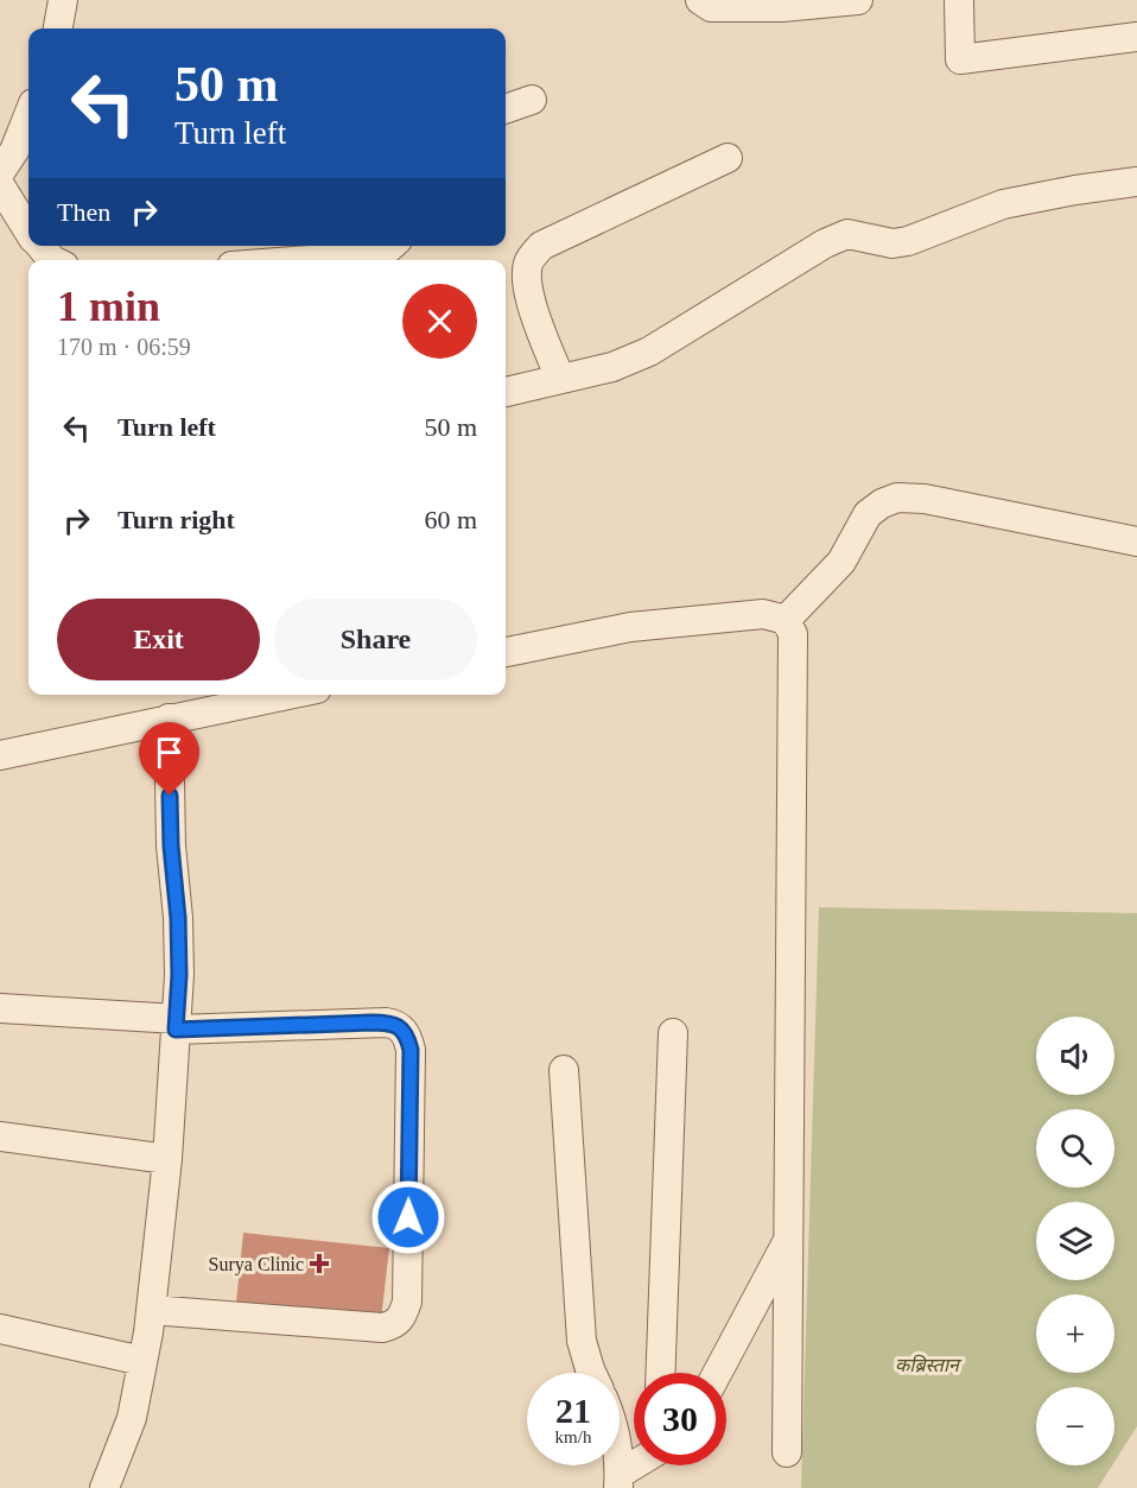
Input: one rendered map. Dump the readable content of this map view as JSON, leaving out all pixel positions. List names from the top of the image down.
{
  "parks": ["कब्रिस्तान"],
  "places": {
    "health": ["Surya Clinic"]
  },
  "page": {
    "turn": ["50 m", "Turn left"],
    "then": "Then",
    "heading": ["1 min", "170 m · 06:59"],
    "list": [
      {
        "name": "Turn left",
        "value": "50 m"
      },
      {
        "name": "Turn right",
        "value": "60 m"
      }
    ],
    "buttons": ["Exit", "Share"],
    "map_buttons": ["+", "−"],
    "speed": "21 km/h",
    "limit": "30"
  }
}
